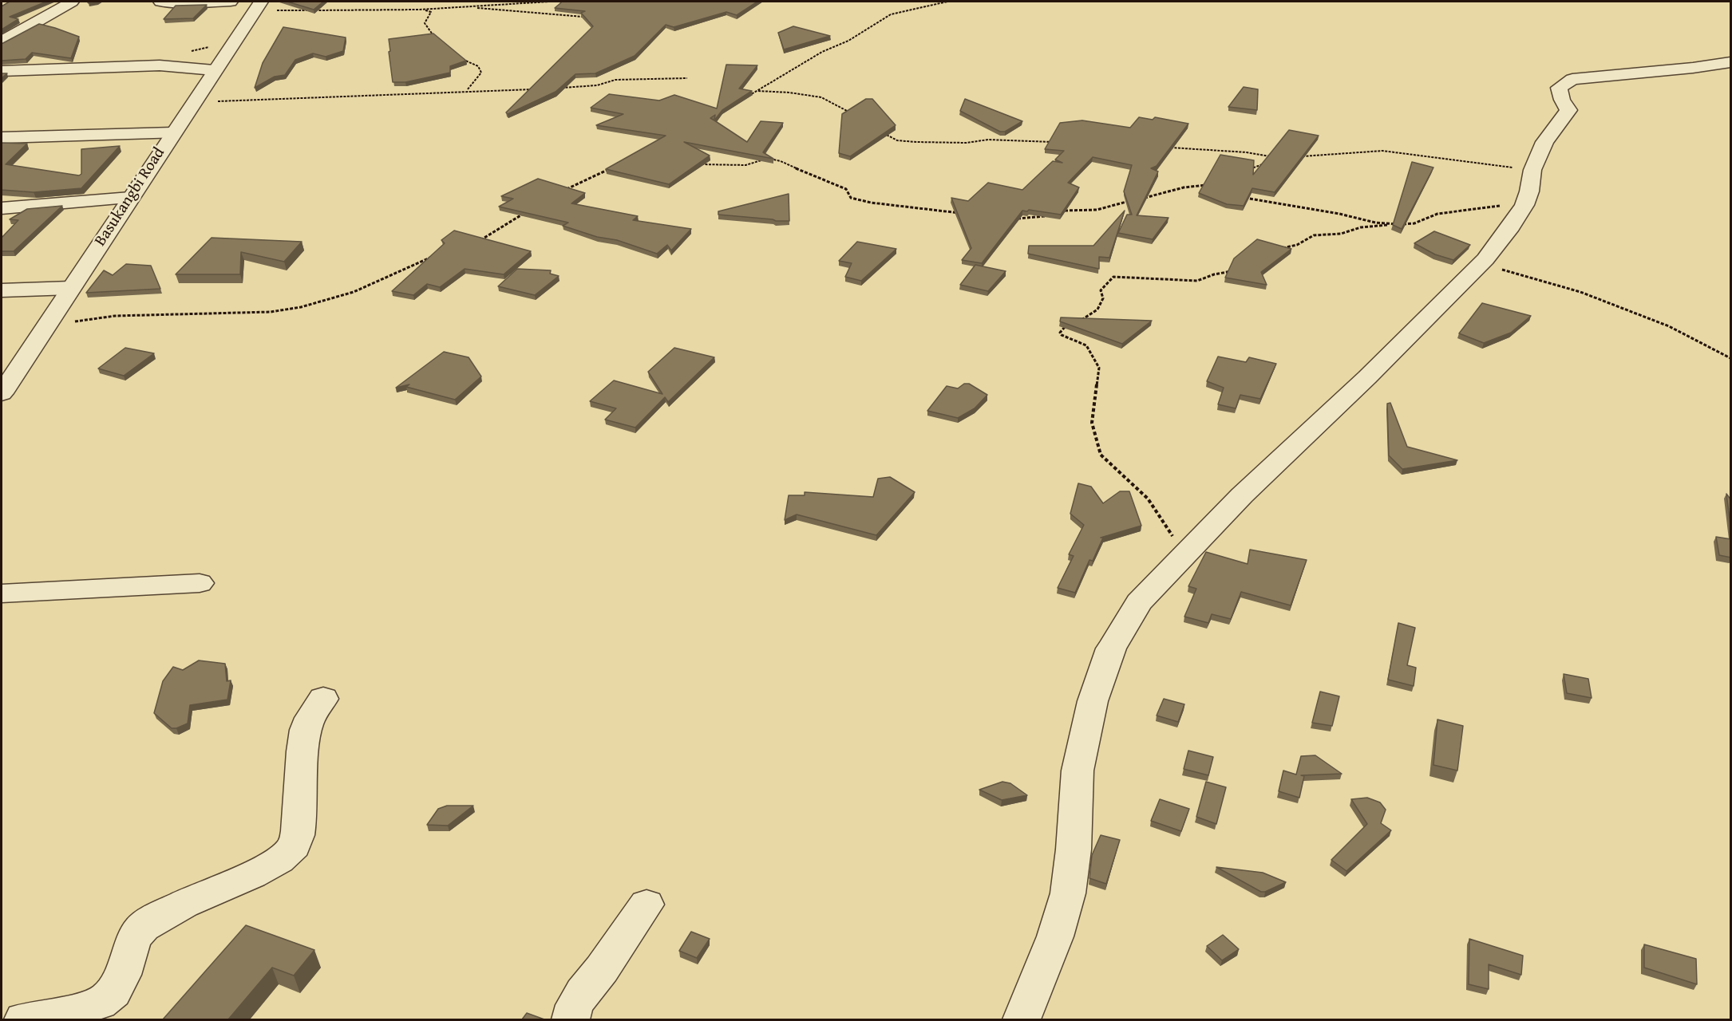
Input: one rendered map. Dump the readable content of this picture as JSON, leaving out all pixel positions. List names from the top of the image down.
{
  "streets": {
    "street": ["Basukangbi Road"]
  }
}
